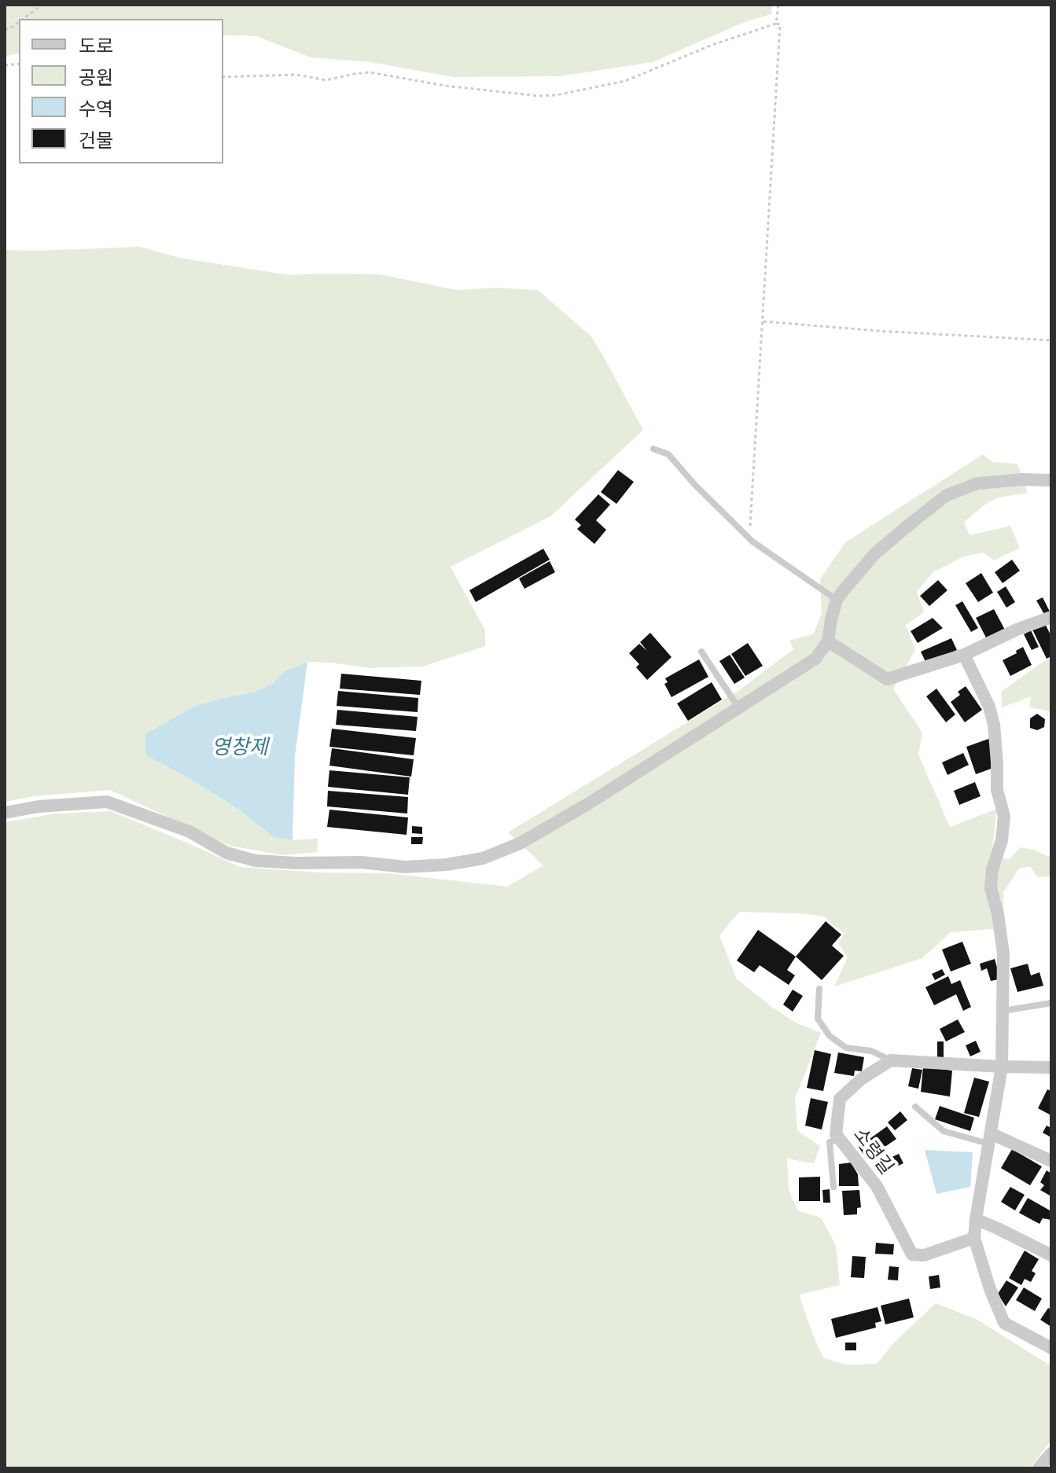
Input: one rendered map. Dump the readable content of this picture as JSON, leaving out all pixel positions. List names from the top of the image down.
{
  "streets": {
    "street": ["소령길"]
  },
  "water": ["영창제"],
  "legend": [
    "도로",
    "공원",
    "수역",
    "건물"
  ]
}
